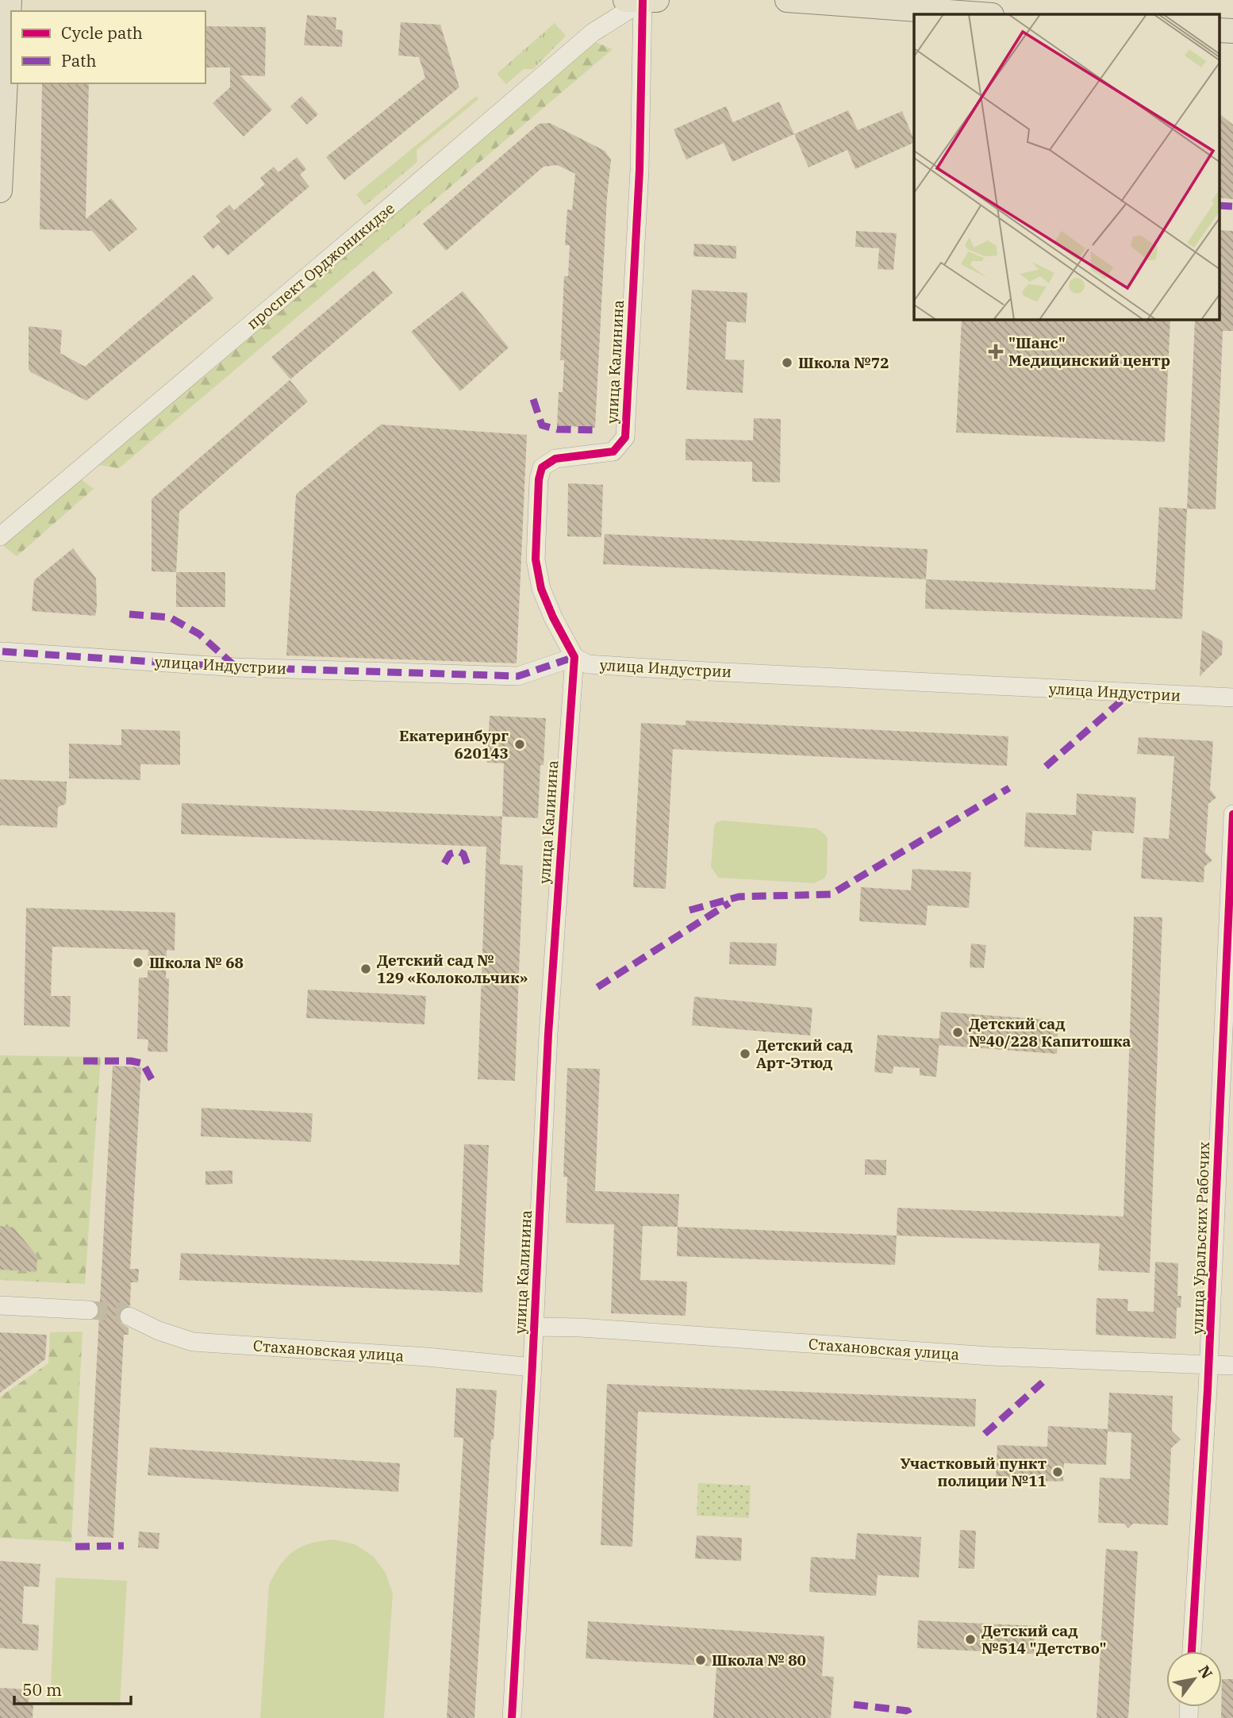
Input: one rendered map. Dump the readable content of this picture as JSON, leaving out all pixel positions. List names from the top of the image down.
{
  "streets": {
    "street": [
      "проспект Орджоникидзе",
      "улица Калинина",
      "улица Индустрии",
      "улица Уральских Рабочих",
      "Стахановская улица"
    ]
  },
  "crossings": [
    ["проспект Орджоникидзе", "улица Калинина"],
    ["улица Калинина", "улица Индустрии"],
    ["улица Калинина", "Стахановская улица"],
    ["улица Уральских Рабочих", "Стахановская улица"]
  ],
  "places": {
    "health": ["\"Шанс\" Медицинский центр"],
    "other": [
      "Школа №72",
      "Екатеринбург 620143",
      "Школа № 68",
      "Детский сад № 129 «Колокольчик»",
      "Детский сад №40/228 Капитошка",
      "Детский сад Арт-Этюд",
      "Участковый пункт полиции №11",
      "Детский сад №514 \"Детство\"",
      "Школа № 80"
    ]
  },
  "legend": ["Cycle path", "Path"],
  "scale_bar": "50 m",
  "north": "top right"
}
